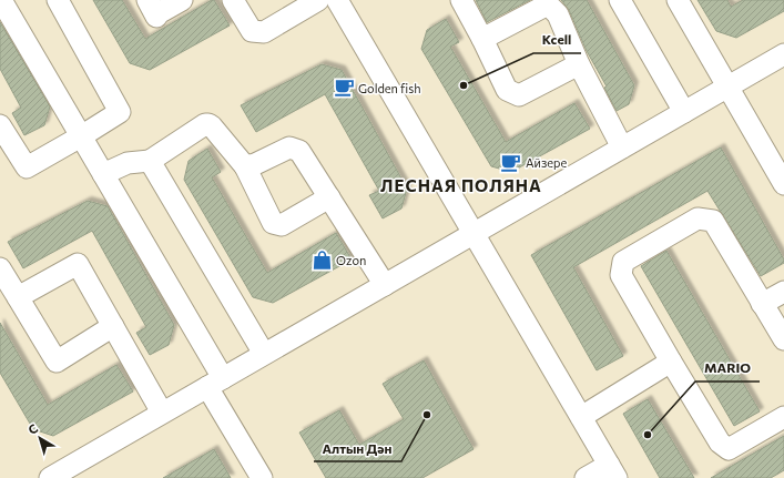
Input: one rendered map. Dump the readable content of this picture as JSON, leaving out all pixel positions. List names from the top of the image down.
{
  "districts": ["ЛЕСНАЯ ПОЛЯНА"],
  "places": {
    "other": ["Kcell", "Алтын Дән", "MARIO"],
    "cafe": ["Golden fish", "Айзере"],
    "shop": ["Ozon"]
  },
  "north": "top left"
}
